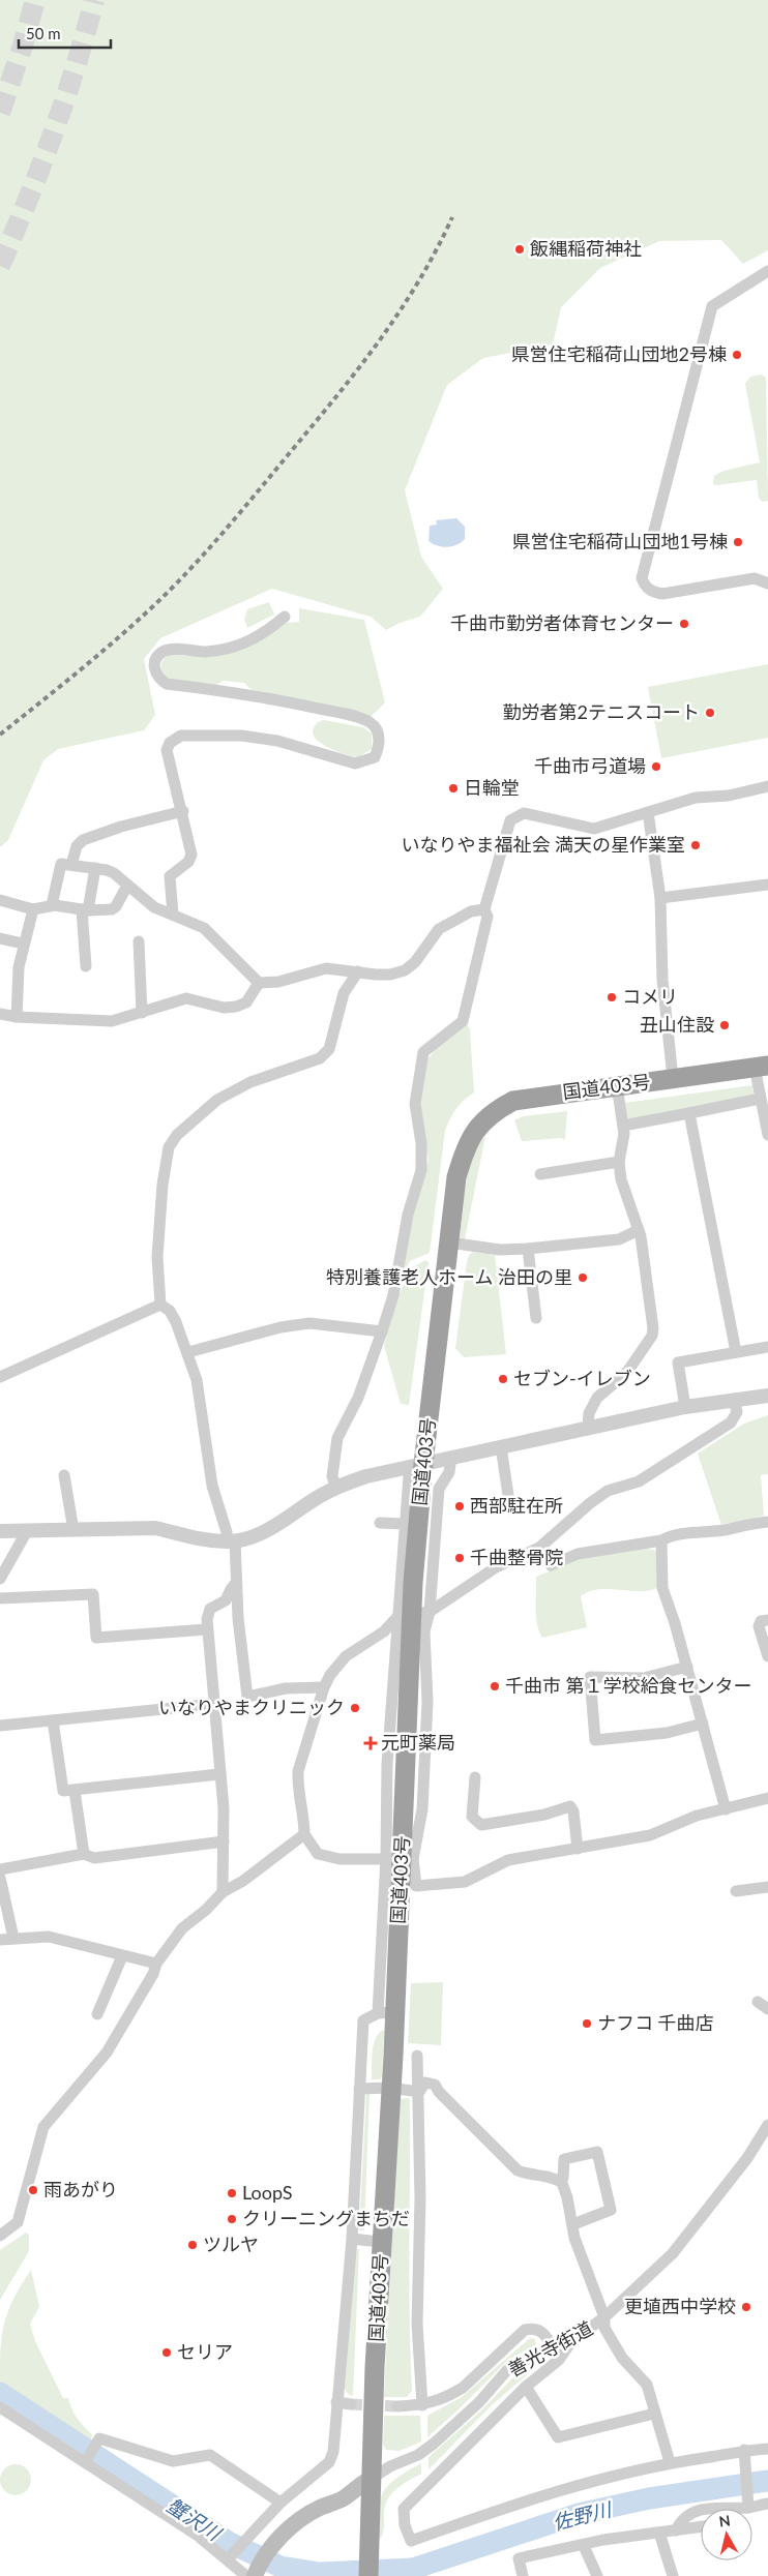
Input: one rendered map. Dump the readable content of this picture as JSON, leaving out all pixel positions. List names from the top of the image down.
{
  "streets": {
    "highway": ["国道403号"],
    "street": ["善光寺街道"]
  },
  "crossings": [
    ["国道403号", "善光寺街道"]
  ],
  "water": ["佐野川", "蟹沢川"],
  "places": {
    "other": [
      "飯縄稲荷神社",
      "県営住宅稲荷山団地2号棟",
      "県営住宅稲荷山団地1号棟",
      "千曲市勤労者体育センター",
      "勤労者第2テニスコート",
      "千曲市弓道場",
      "日輪堂",
      "いなりやま福祉会 満天の星作業室",
      "コメリ",
      "丑山住設",
      "特別養護老人ホーム 治田の里",
      "セブン-イレブン",
      "西部駐在所",
      "千曲整骨院",
      "千曲市 第１学校給食センター",
      "いなりやまクリニック",
      "ナフコ 千曲店",
      "雨あがり",
      "LoopS",
      "クリーニングまちだ",
      "ツルヤ",
      "更埴西中学校",
      "セリア"
    ],
    "health": ["元町薬局"]
  },
  "scale_bar": "50 m",
  "north": "top"
}
